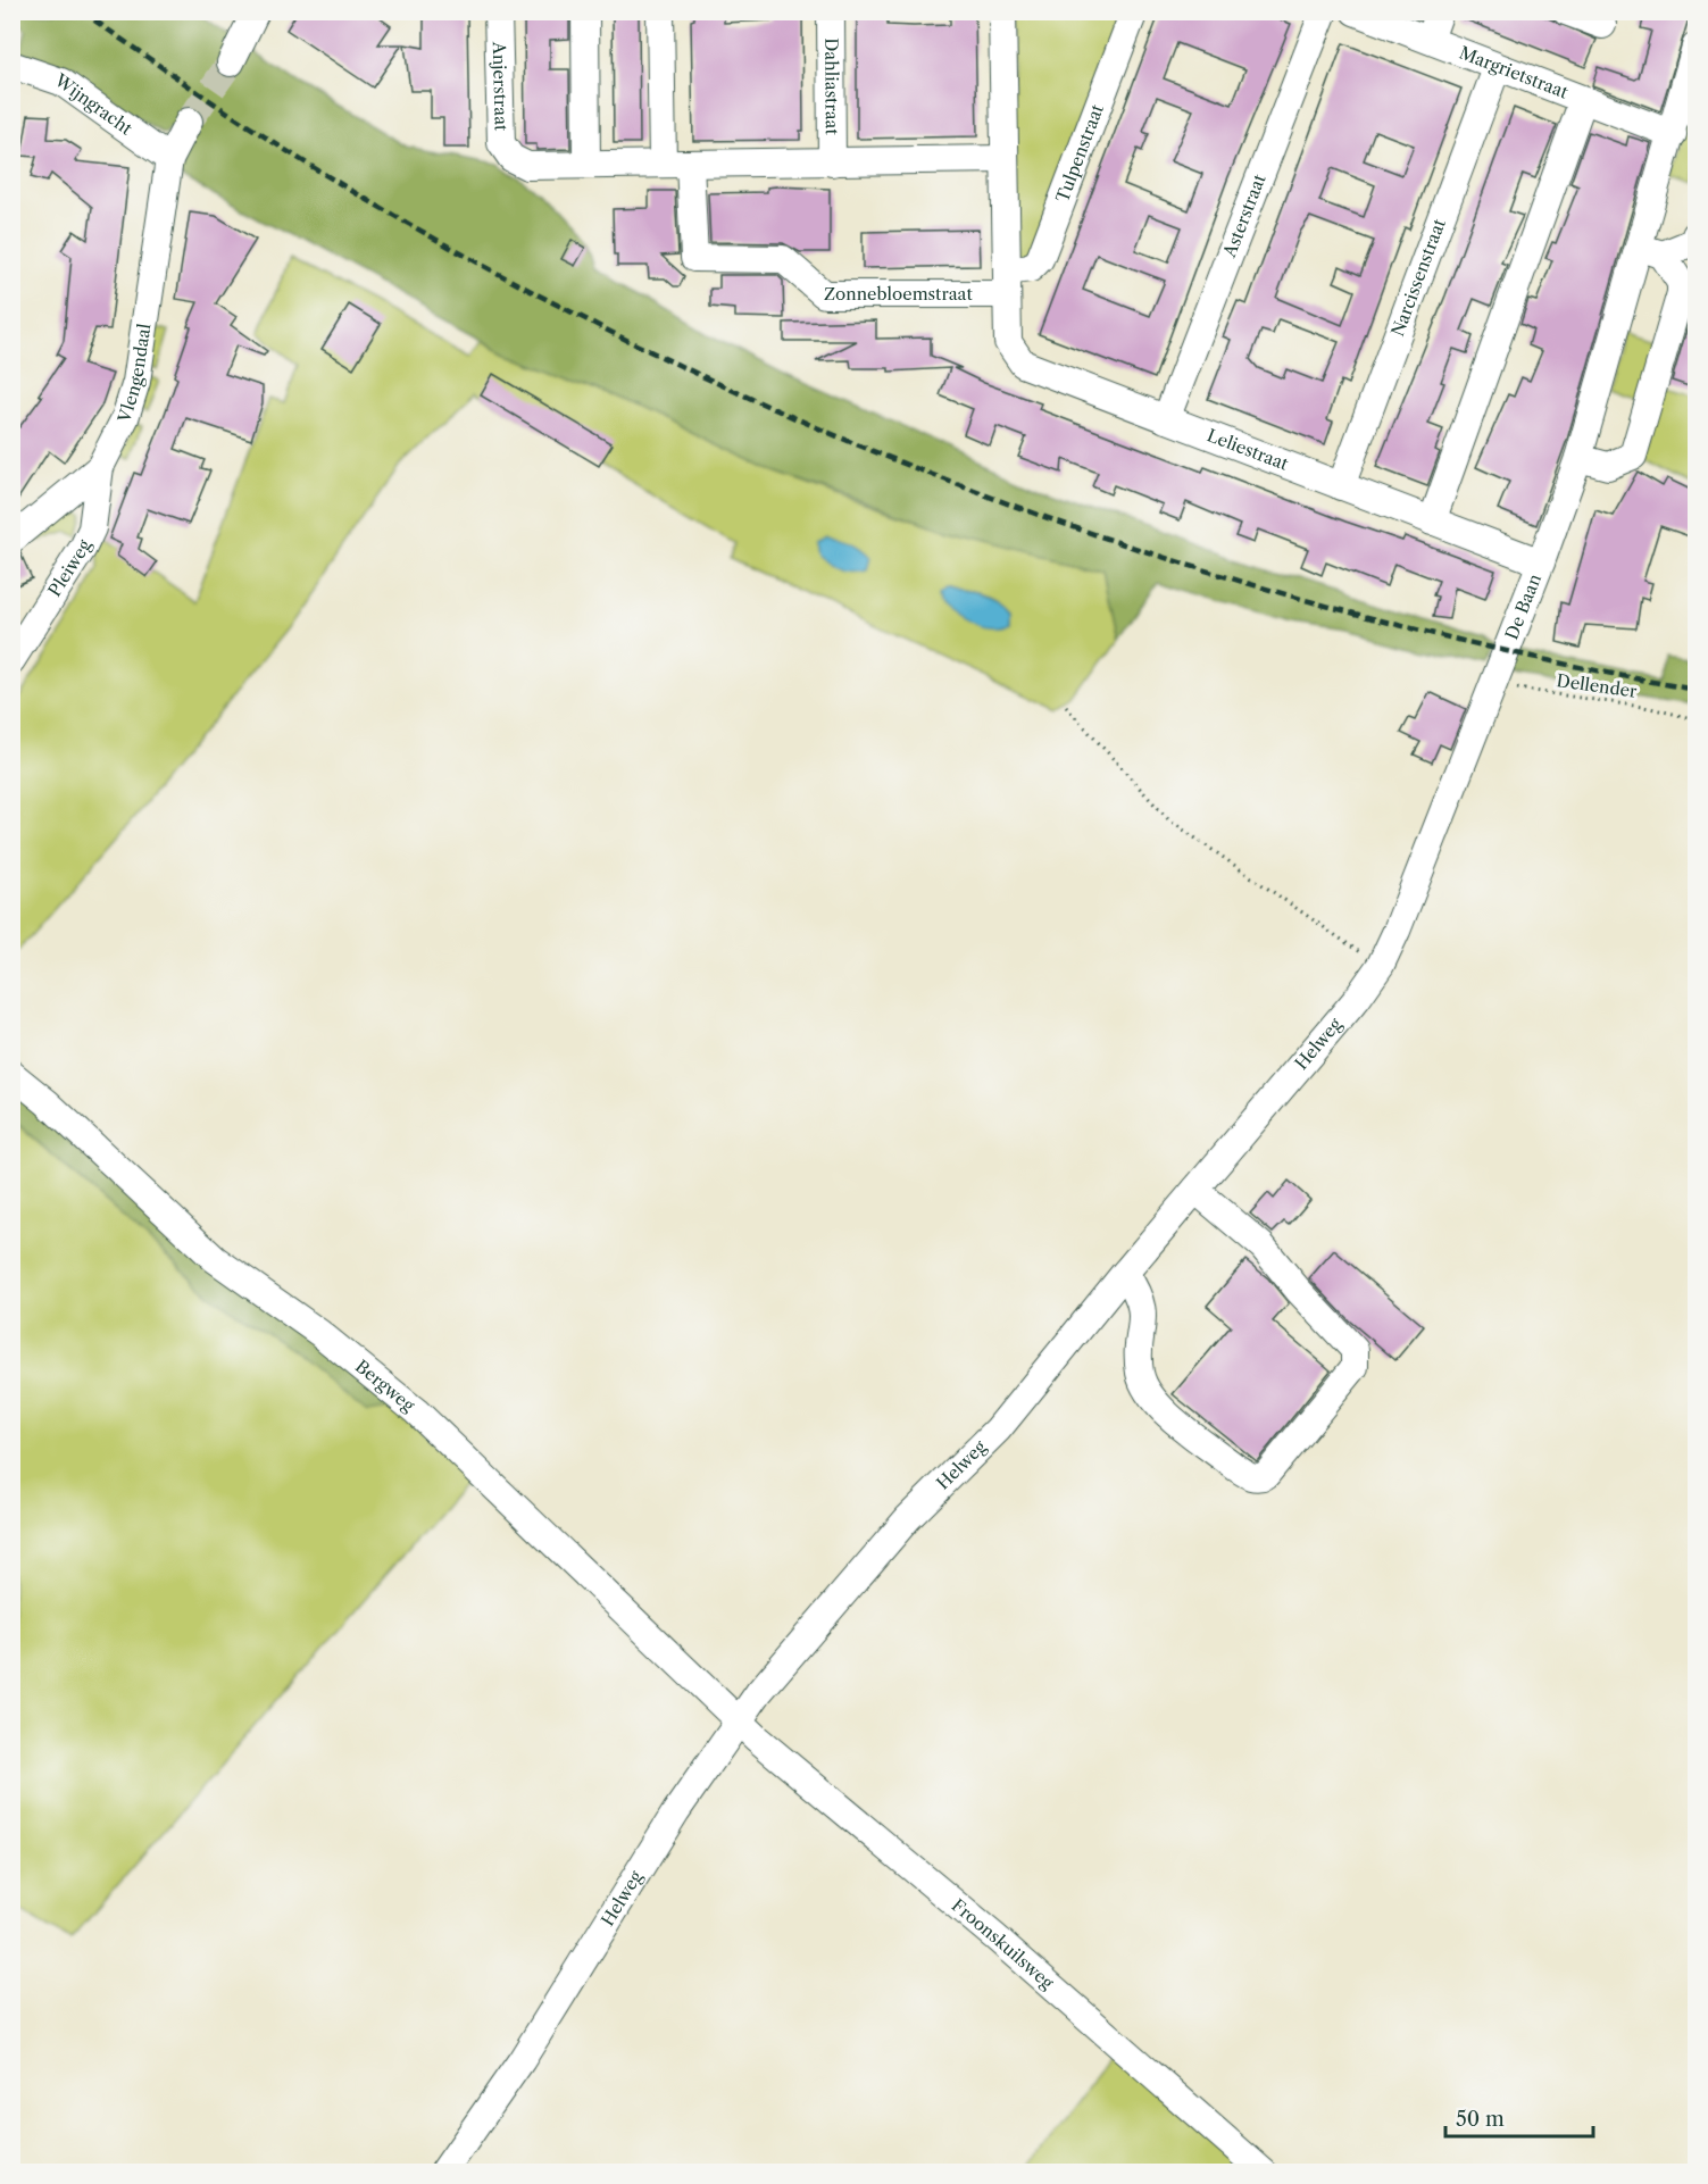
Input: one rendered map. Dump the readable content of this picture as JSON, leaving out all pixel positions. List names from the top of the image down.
{
  "streets": {
    "street": [
      "Margrietstraat",
      "Anjerstraat",
      "Dahliastraat",
      "Wijngracht",
      "Tulpenstraat",
      "Asterstraat",
      "Narcissenstraat",
      "Zonnebloemstraat",
      "Vlengendaal",
      "Leliestraat",
      "Pleiweg",
      "De Baan",
      "Helweg",
      "Bergweg",
      "Froonskuilsweg"
    ],
    "path": ["Dellender"]
  },
  "crossings": [
    ["Margrietstraat", "Narcissenstraat"],
    ["Margrietstraat", "De Baan"],
    ["Wijngracht", "Vlengendaal"],
    ["Tulpenstraat", "Zonnebloemstraat"],
    ["Tulpenstraat", "Leliestraat"],
    ["Asterstraat", "Leliestraat"],
    ["Narcissenstraat", "Leliestraat"],
    ["Zonnebloemstraat", "Leliestraat"],
    ["Vlengendaal", "Pleiweg"],
    ["Leliestraat", "De Baan"],
    ["De Baan", "Dellender"],
    ["De Baan", "Helweg"],
    ["Helweg", "Bergweg"],
    ["Helweg", "Froonskuilsweg"],
    ["Bergweg", "Froonskuilsweg"]
  ],
  "scale_bar": "50 m"
}
